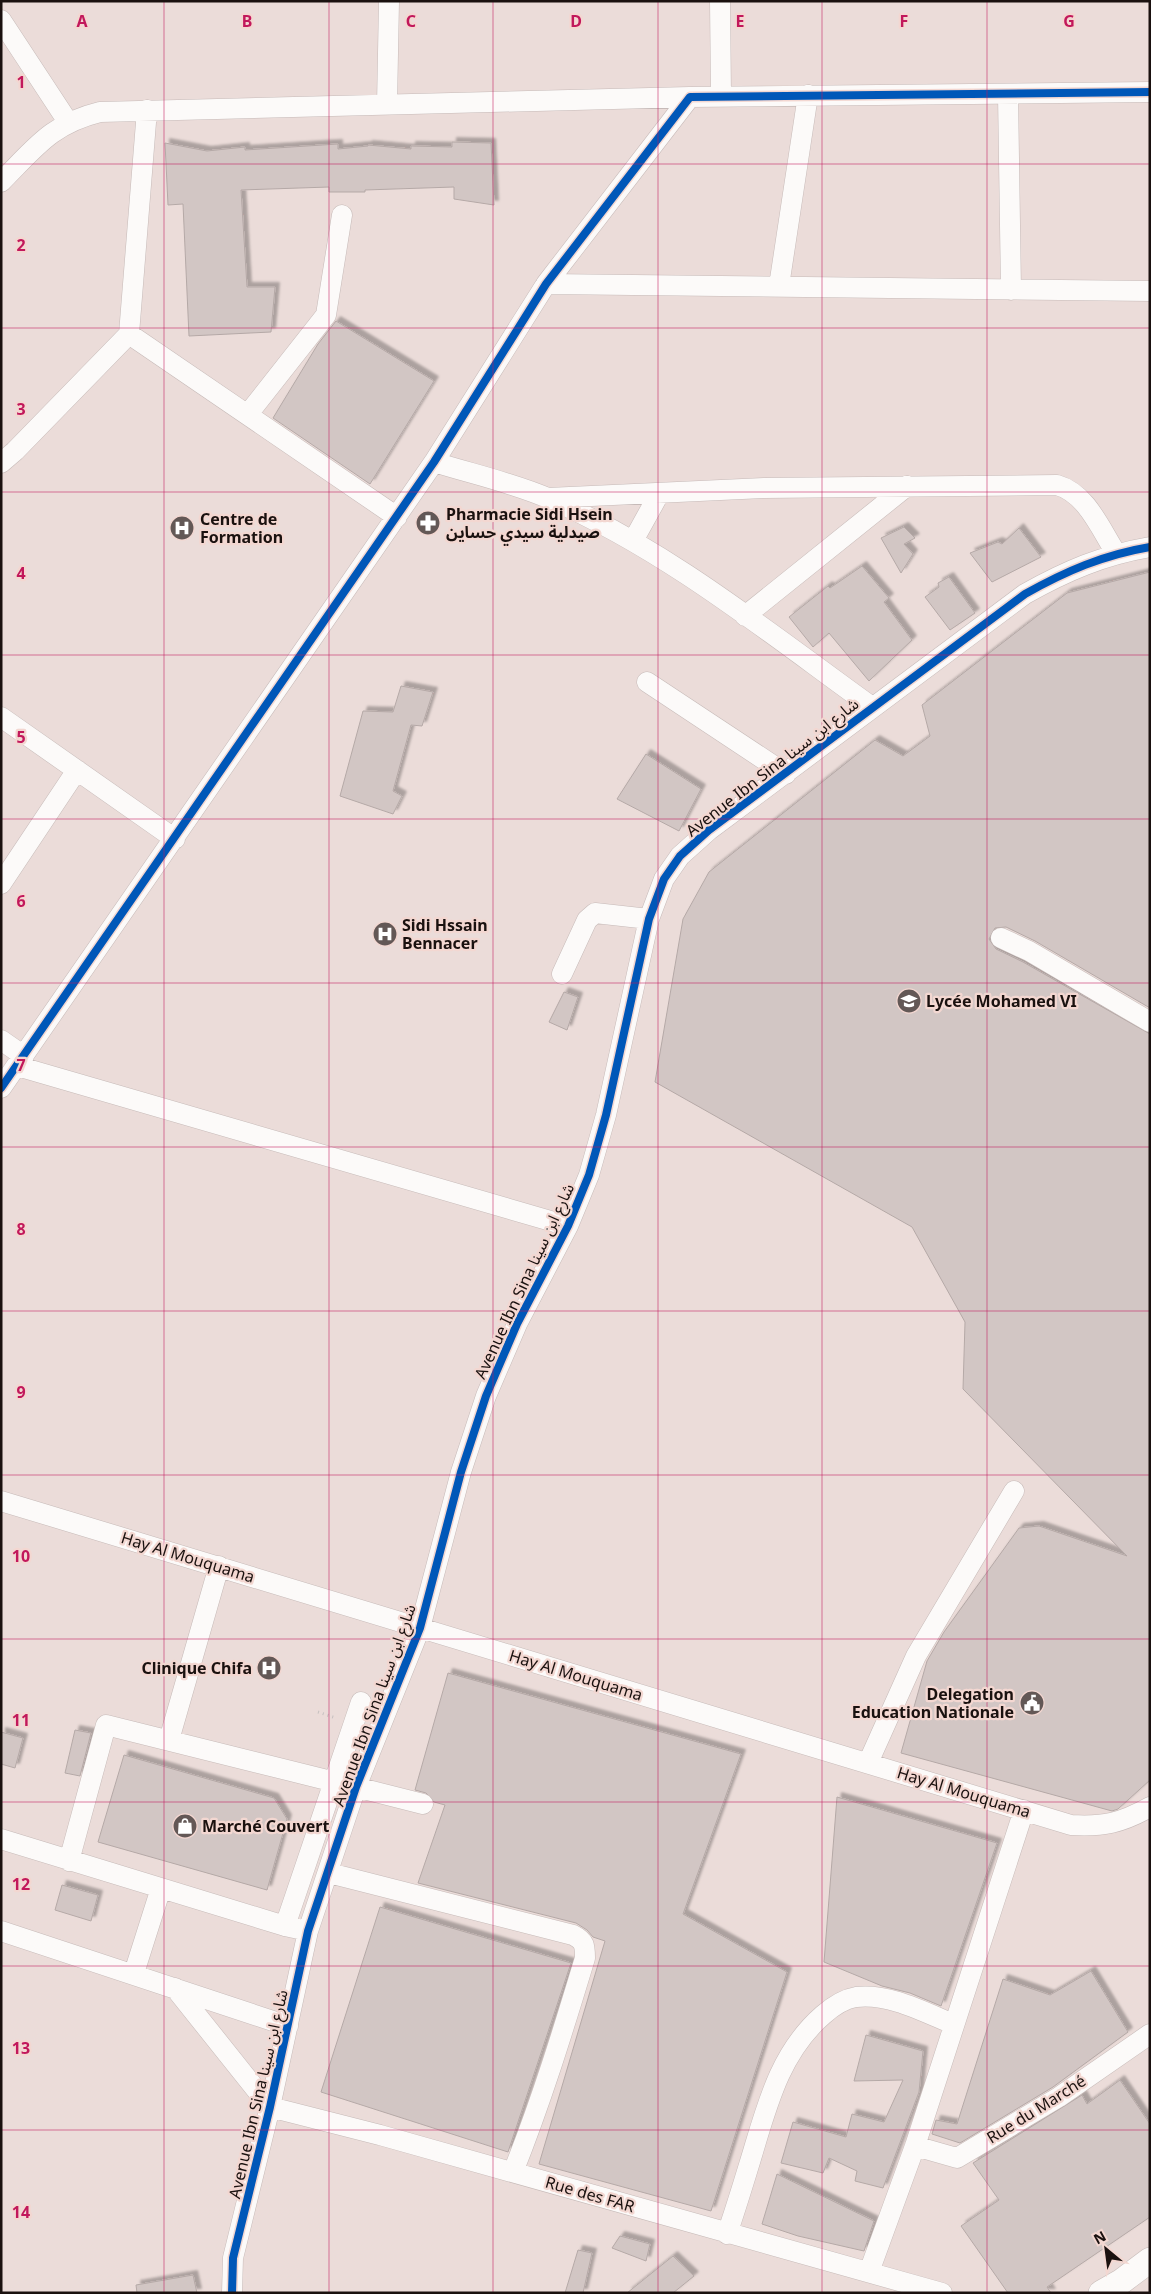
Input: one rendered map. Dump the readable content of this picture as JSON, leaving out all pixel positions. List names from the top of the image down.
{
  "streets": {
    "street": [
      "Avenue Ibn Sina شارع ابن سينا",
      "Hay Al Mouquama",
      "Rue du Marché",
      "Rue des FAR"
    ]
  },
  "crossings": [
    ["Avenue Ibn Sina شارع ابن سينا", "Hay Al Mouquama"],
    ["Avenue Ibn Sina شارع ابن سينا", "Rue des FAR"]
  ],
  "places": {
    "pharmacy": ["Pharmacie Sidi Hsein صيدلية سيدي حساين"],
    "hospital": ["Centre de Formation", "Sidi Hssain Bennacer", "Clinique Chifa"],
    "school or university": ["Lycée Mohamed VI"],
    "public building": ["Delegation Education Nationale"],
    "shop": ["Marché Couvert"]
  },
  "north": "top left",
  "grid": {
    "columns": [
      "A",
      "B",
      "C",
      "D",
      "E",
      "F",
      "G"
    ],
    "rows": [
      "1",
      "2",
      "3",
      "4",
      "5",
      "6",
      "7",
      "8",
      "9",
      "10",
      "11",
      "12",
      "13",
      "14"
    ]
  }
}
